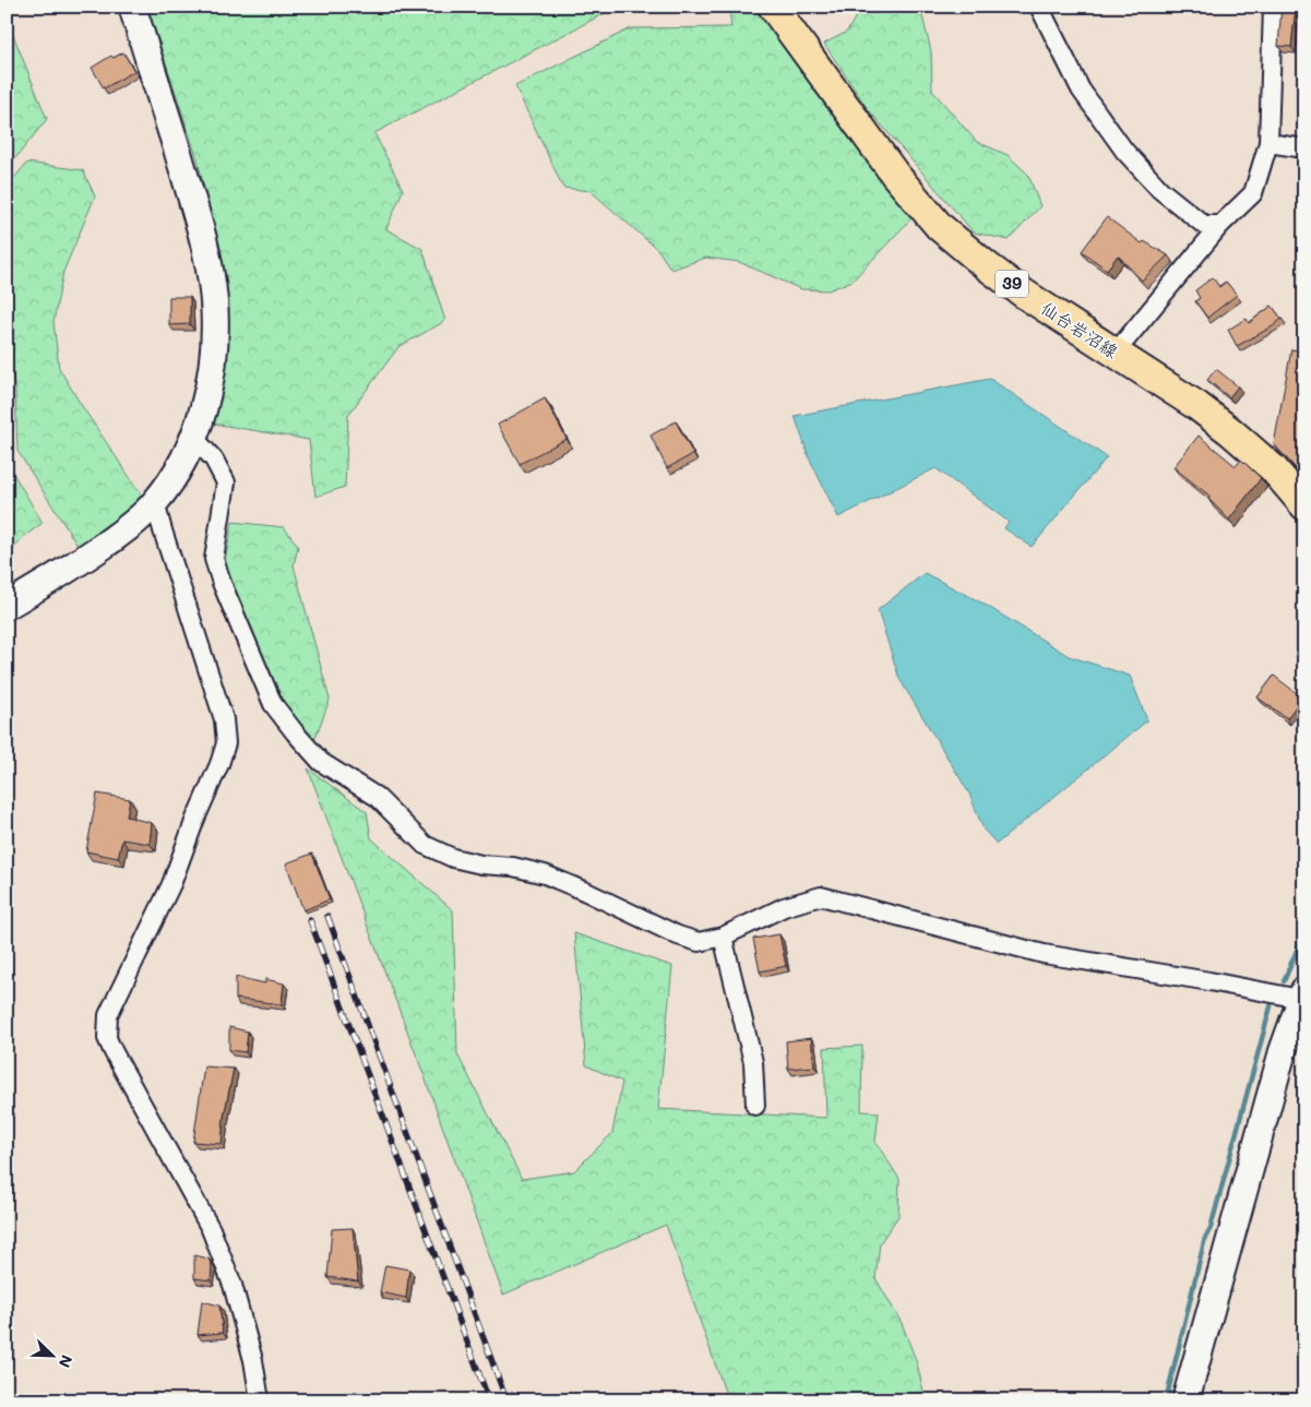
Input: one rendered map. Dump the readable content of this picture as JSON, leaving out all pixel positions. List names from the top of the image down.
{
  "streets": {
    "main road": ["39", "仙台岩沼線"]
  },
  "north": "bottom right"
}
